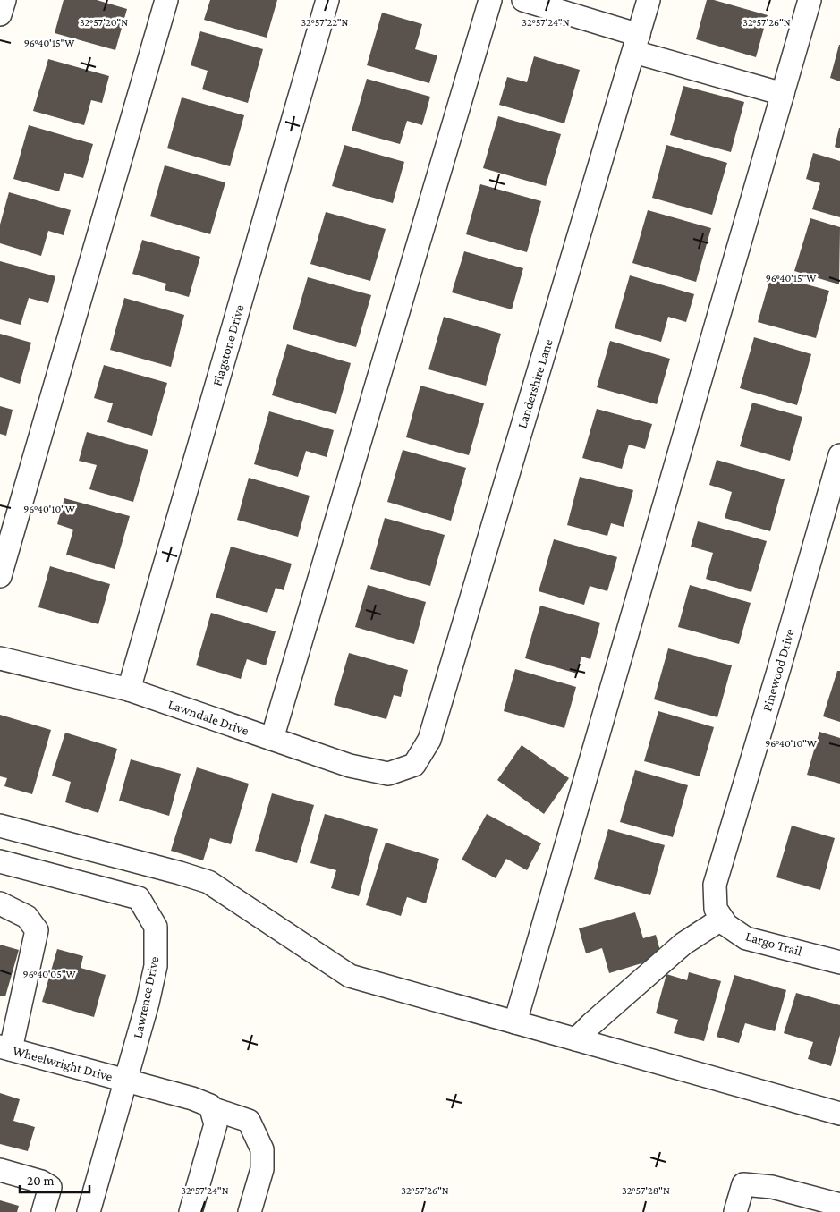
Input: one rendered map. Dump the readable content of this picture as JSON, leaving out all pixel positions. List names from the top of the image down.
{
  "streets": {
    "street": [
      "Flagstone Drive",
      "Landershire Lane",
      "Pinewood Drive",
      "Lawndale Drive",
      "Largo Trail",
      "Lawrence Drive",
      "Wheelwright Drive"
    ]
  },
  "crossings": [
    ["Flagstone Drive", "Lawndale Drive"],
    ["Landershire Lane", "Lawndale Drive"],
    ["Pinewood Drive", "Largo Trail"],
    ["Lawrence Drive", "Wheelwright Drive"]
  ],
  "scale_bar": "20 m",
  "coordinates": [
    "32°57'20\"N",
    "32°57'22\"N",
    "32°57'24\"N",
    "32°57'26\"N",
    "96°40'15\"W",
    "96°40'10\"W",
    "96°40'05\"W",
    "32°57'28\"N"
  ]
}
